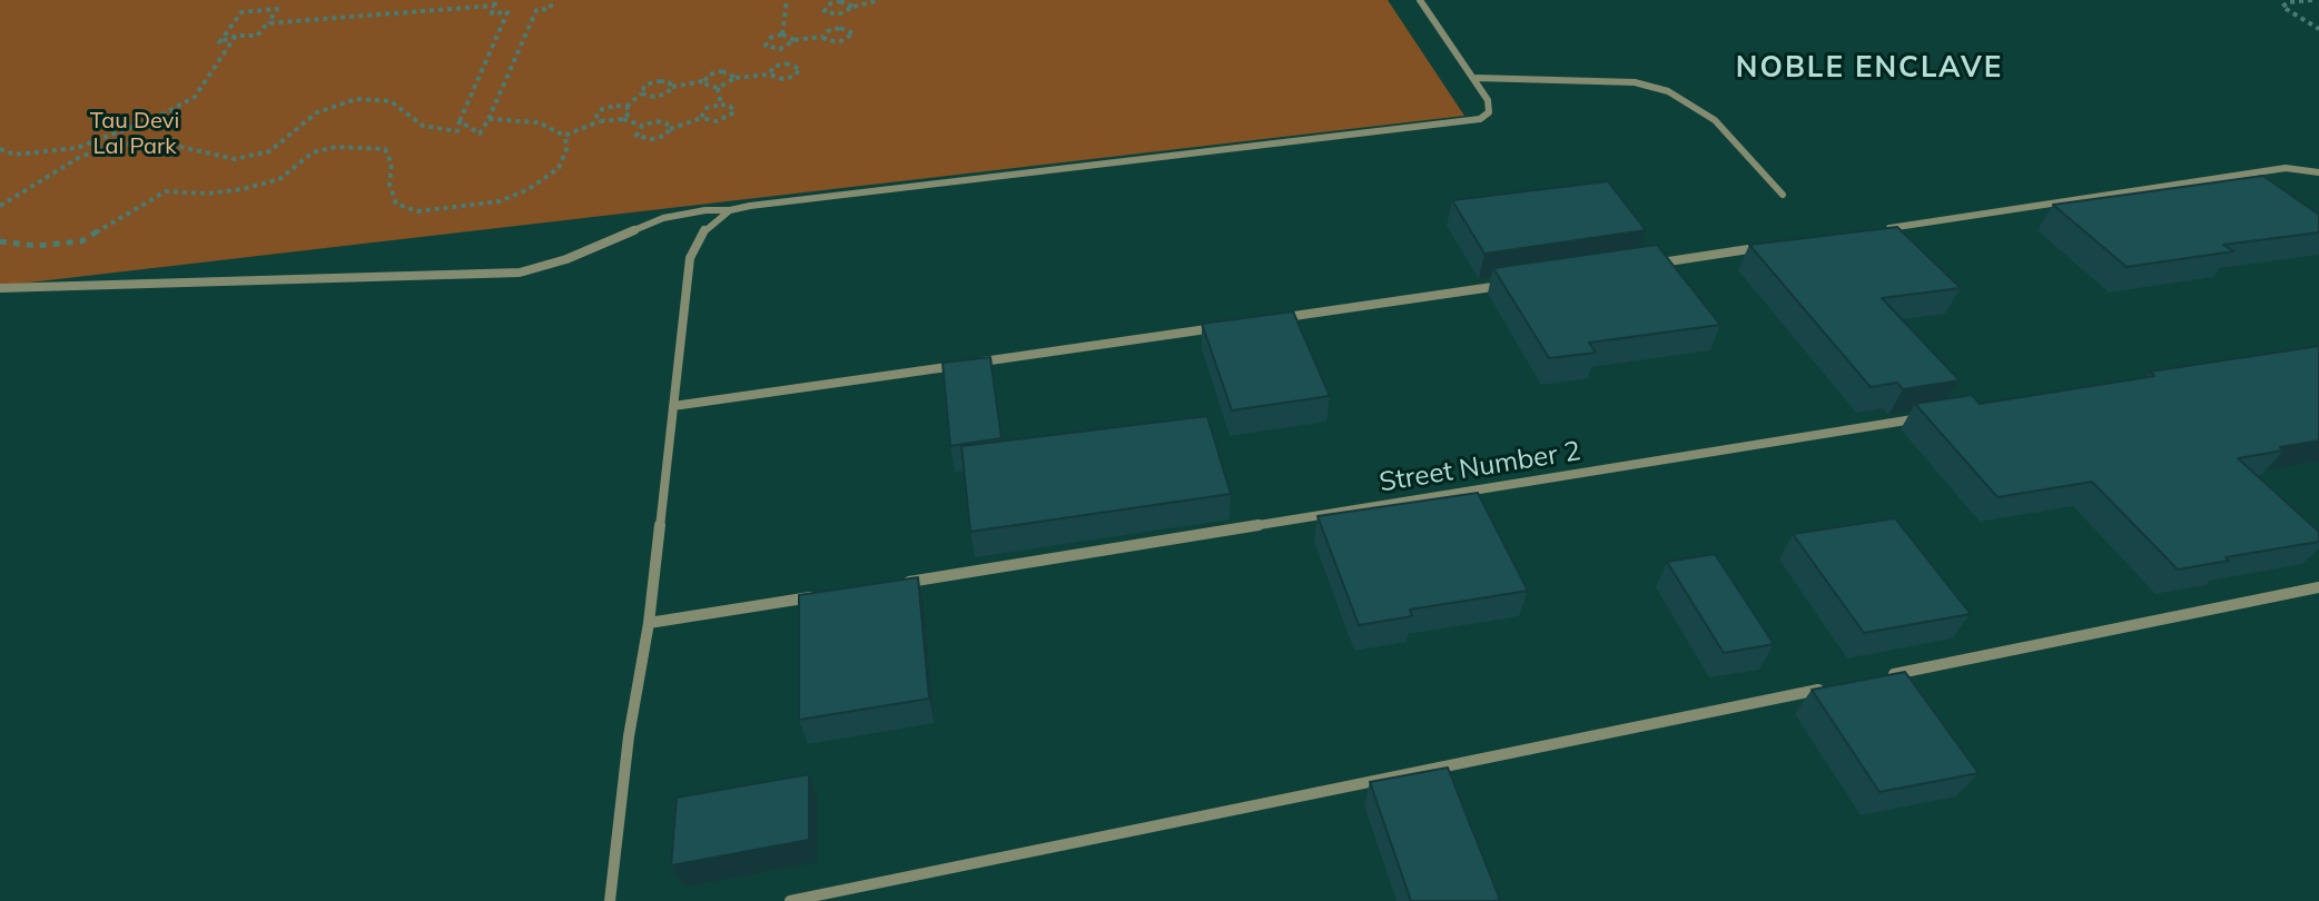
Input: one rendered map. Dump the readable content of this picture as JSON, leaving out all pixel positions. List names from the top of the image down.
{
  "streets": {
    "street": ["Street Number 2"]
  },
  "districts": ["NOBLE ENCLAVE"],
  "parks": ["Tau Devi Lal Park"]
}
